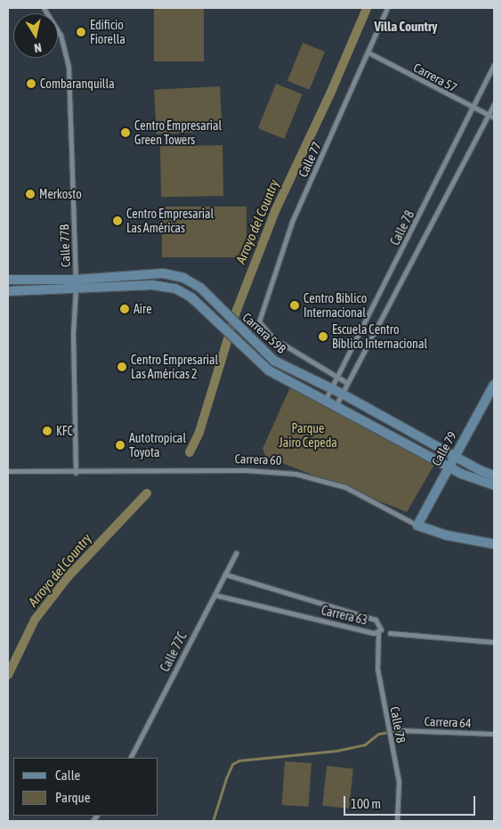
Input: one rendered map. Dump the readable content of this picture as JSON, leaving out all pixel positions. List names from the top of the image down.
{
  "streets": {
    "street": [
      "Carrera 57",
      "Calle 77",
      "Calle 78",
      "Calle 77B",
      "Carrera 59B",
      "Calle 79",
      "Carrera 60",
      "Carrera 63",
      "Calle 77C",
      "Carrera 64"
    ]
  },
  "crossings": [
    ["Carrera 57", "Calle 77"],
    ["Carrera 57", "Calle 78"],
    ["Calle 77", "Calle 78"],
    ["Calle 78", "Carrera 59B"],
    ["Calle 78", "Carrera 63"],
    ["Calle 77B", "Carrera 59B"],
    ["Calle 77B", "Carrera 60"],
    ["Carrera 59B", "Calle 79"],
    ["Calle 79", "Carrera 60"],
    ["Carrera 63", "Calle 77C"]
  ],
  "districts": ["Villa Country"],
  "water": ["Arroyo del Country"],
  "parks": ["Parque Jairo Cepeda"],
  "places": [
    "Edificio Fiorella",
    "Combaranquilla",
    "Centro Empresarial Green Towers",
    "Merkosto",
    "Centro Empresarial Las Américas",
    "Centro Biblico Internacional",
    "Aire",
    "Escuela Centro Bíblico Internacional",
    "Centro Empresarial Las Américas 2",
    "KFC",
    "Autotropical Toyota"
  ],
  "legend": ["Calle", "Parque"],
  "scale_bar": "100 m",
  "north": "bottom"
}
